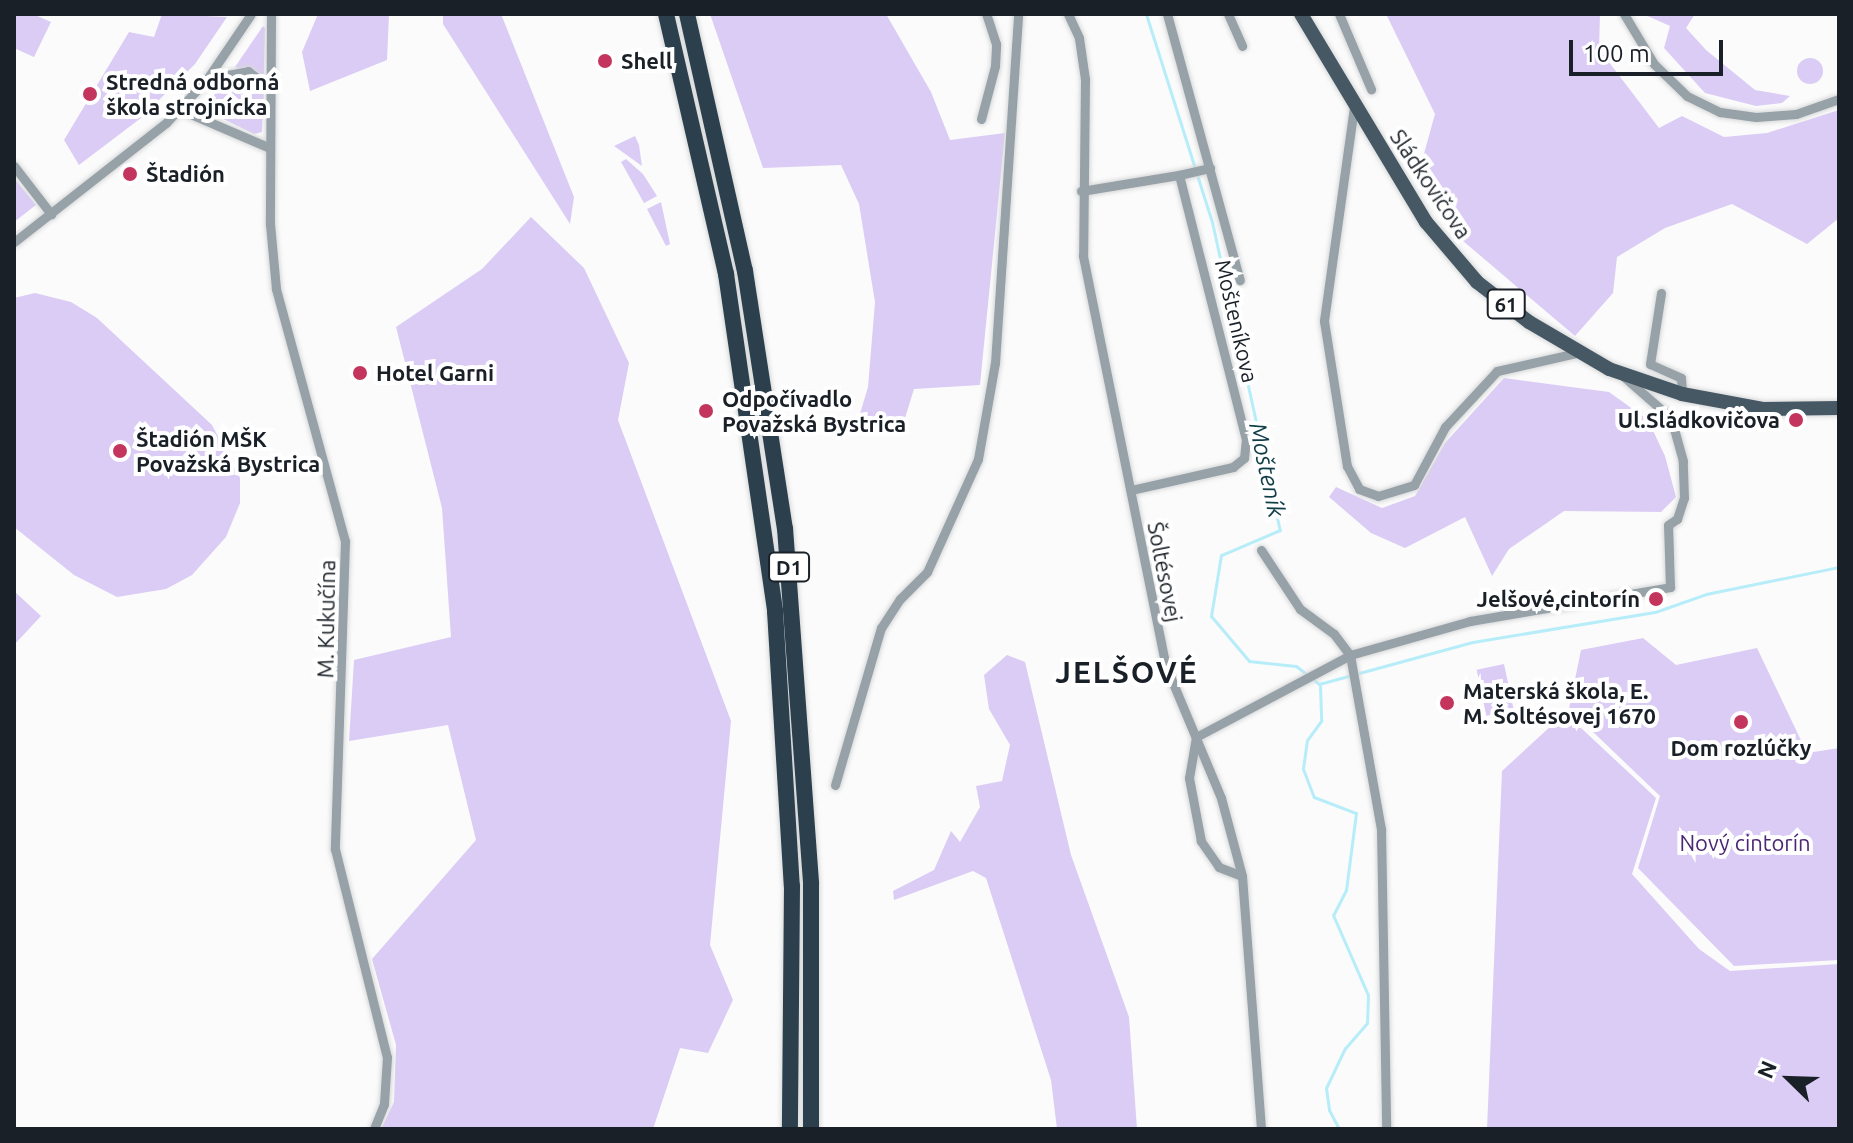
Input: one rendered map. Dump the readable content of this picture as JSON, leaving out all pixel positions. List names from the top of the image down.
{
  "streets": {
    "highway": ["D1"],
    "main road": ["Sládkovičova", "61"],
    "street": ["Mošteníkova", "Šoltésovej", "M. Kukučína"]
  },
  "crossings": [
    ["Mošteníkova", "Šoltésovej"]
  ],
  "districts": ["JELŠOVÉ"],
  "water": ["Mošteník"],
  "parks": ["Nový cintorín"],
  "places": [
    "Shell",
    "Stredná odborná škola strojnícka",
    "Štadión",
    "Hotel Garni",
    "Odpočívadlo Považská Bystrica",
    "Ul.Sládkovičova",
    "Štadión MŠK Považská Bystrica",
    "Jelšové,cintorín",
    "Materská škola, E. M. Šoltésovej 1670",
    "Dom rozlúčky"
  ],
  "scale_bar": "100 m",
  "north": "top left"
}
